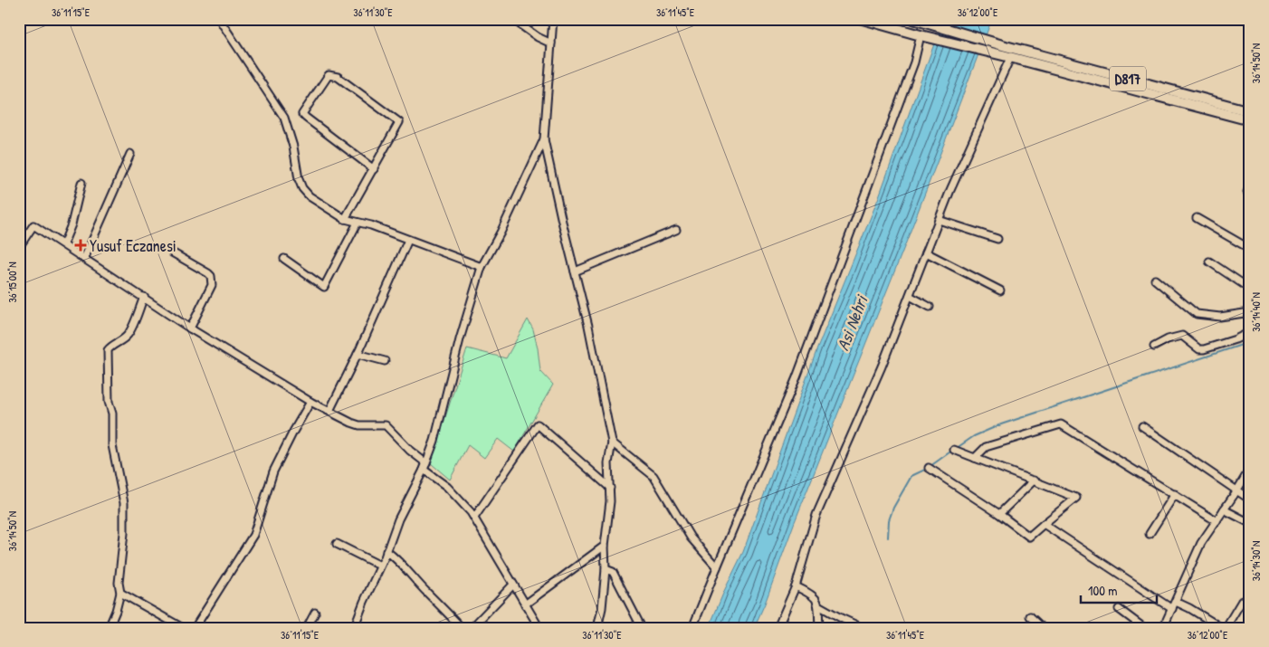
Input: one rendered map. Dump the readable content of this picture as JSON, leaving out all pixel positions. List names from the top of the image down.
{
  "streets": {
    "highway": ["D817"]
  },
  "water": ["Asi Nehri"],
  "places": {
    "health": ["Yusuf Eczanesi"]
  },
  "scale_bar": "100 m",
  "coordinates": [
    "36°11'15\"E",
    "36°11'30\"E",
    "36°11'45\"E",
    "36°12'00\"E",
    "36°14'50\"N",
    "36°15'00\"N",
    "36°14'40\"N",
    "36°14'30\"N"
  ]
}
